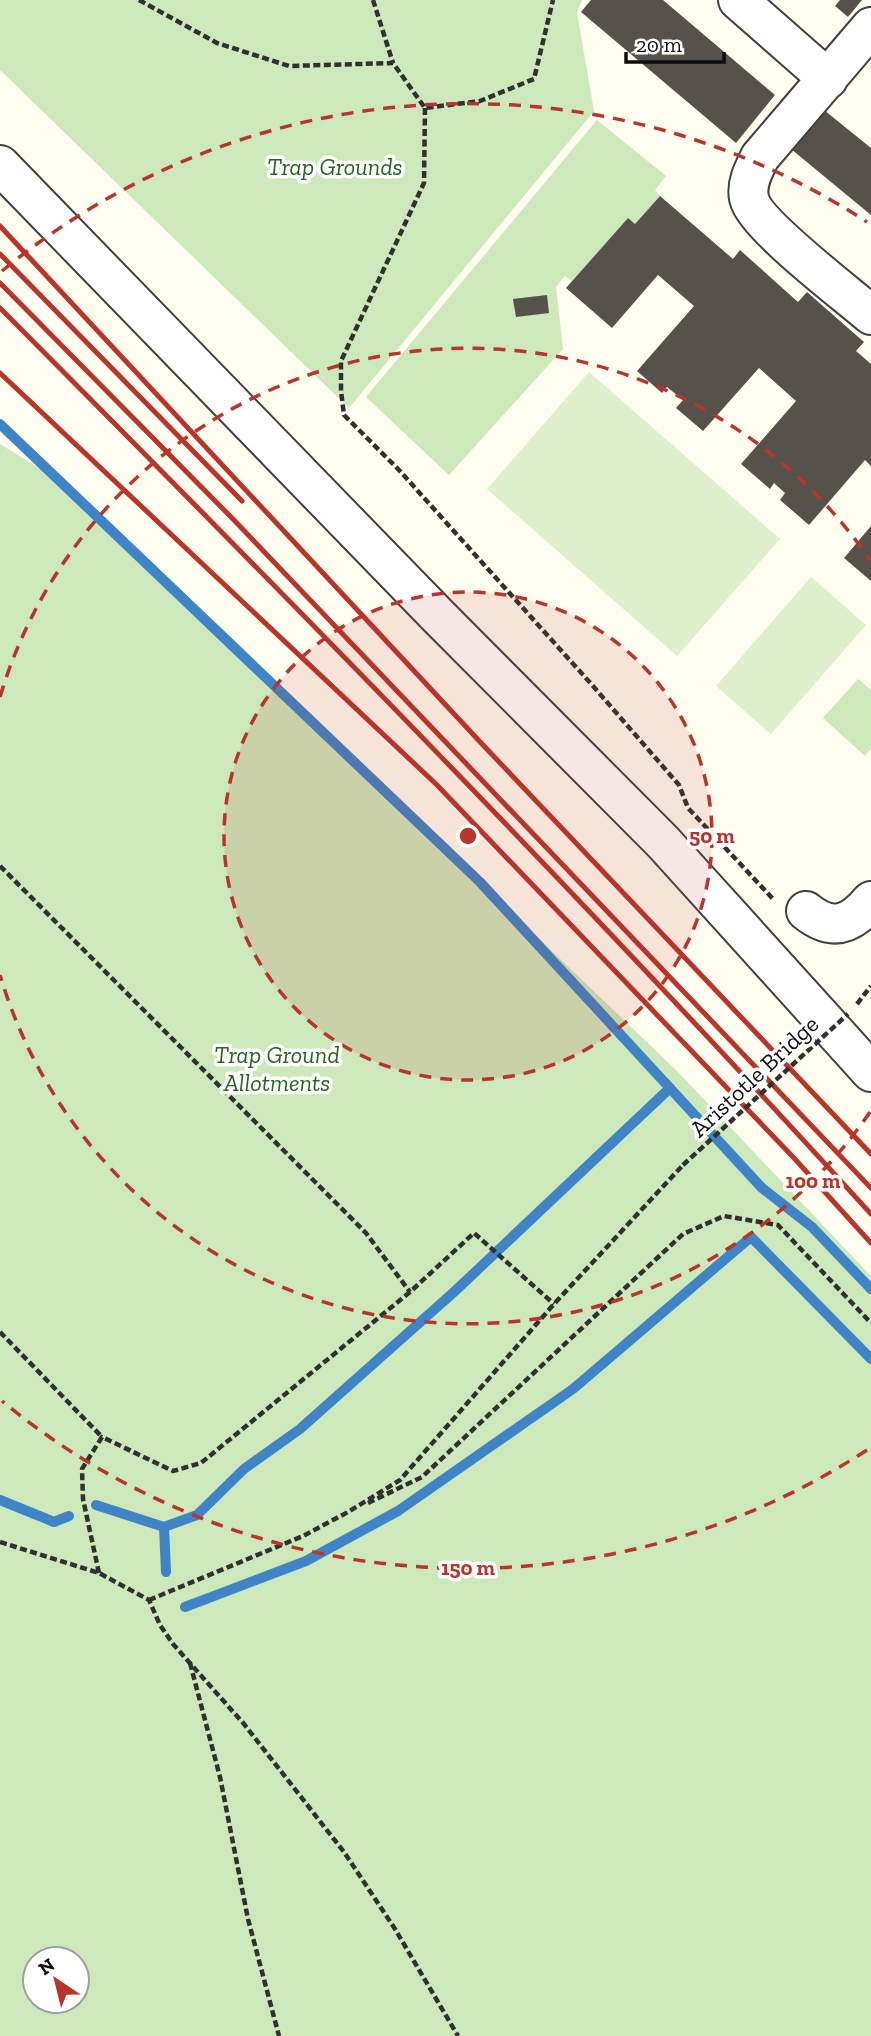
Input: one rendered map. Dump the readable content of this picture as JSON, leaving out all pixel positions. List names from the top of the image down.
{
  "streets": {
    "path": ["Aristotle Bridge"]
  },
  "parks": ["Trap Grounds", "Trap Ground Allotments"],
  "scale_bar": "20 m",
  "north": "top left",
  "rings": ["50 m", "100 m", "150 m"]
}
